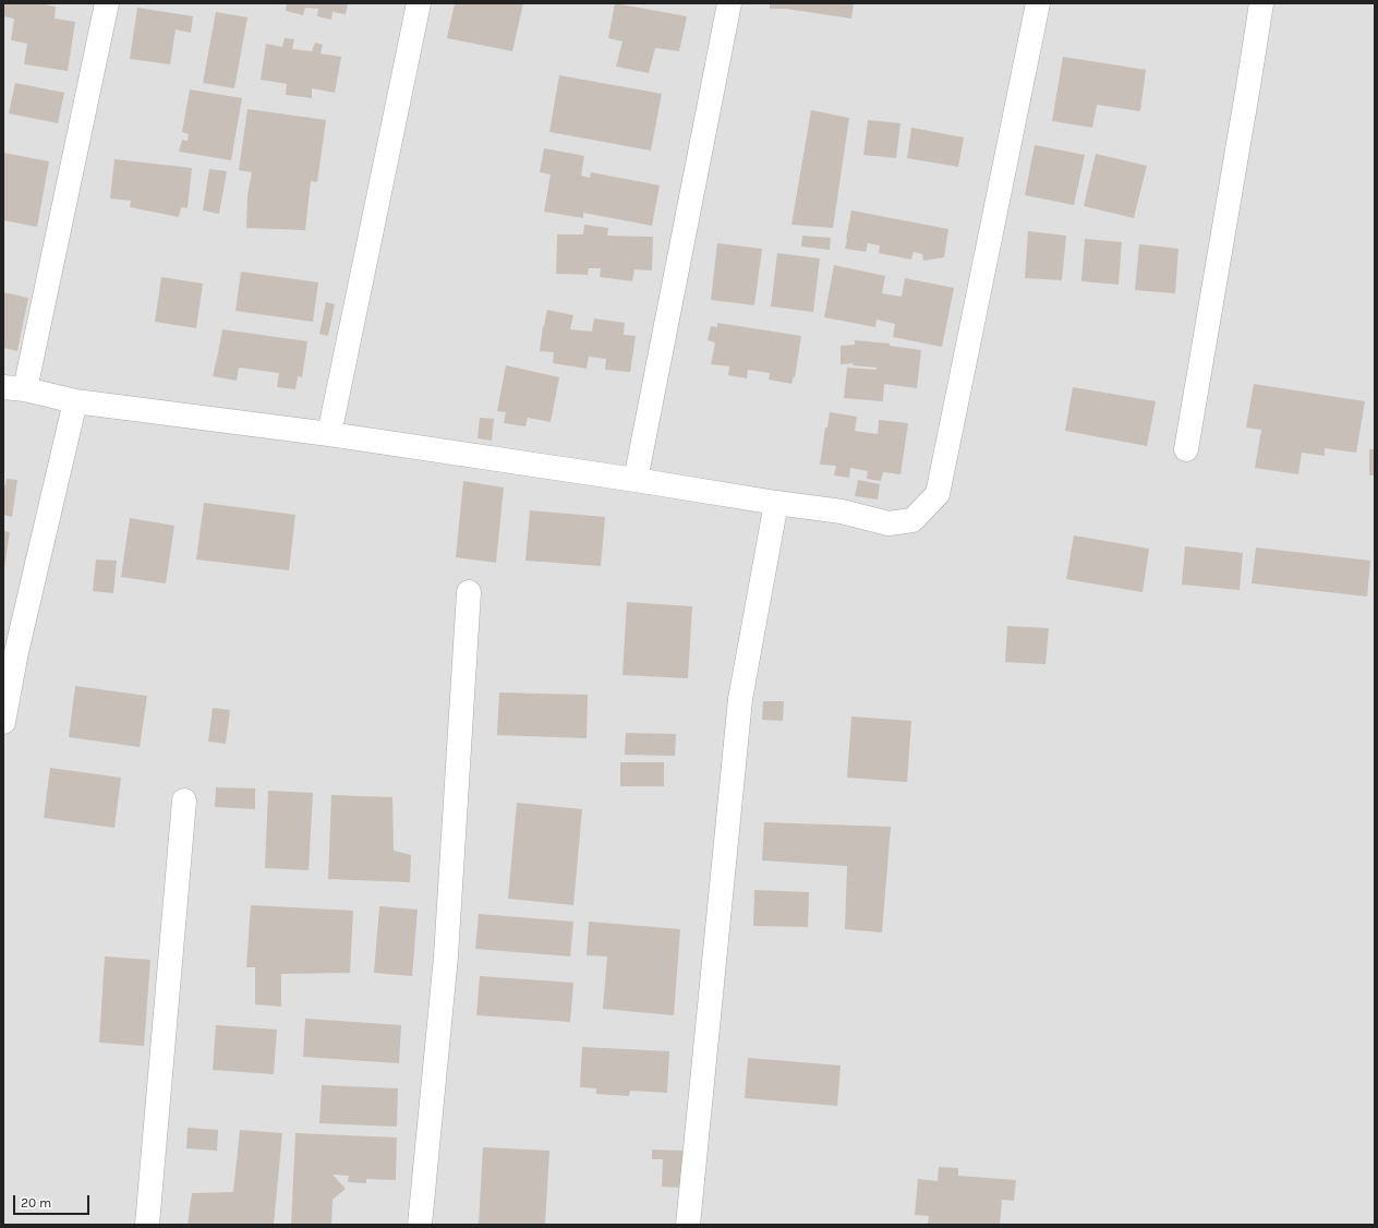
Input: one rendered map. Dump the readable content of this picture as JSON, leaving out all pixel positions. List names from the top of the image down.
{
  "scale_bar": "20 m"
}
